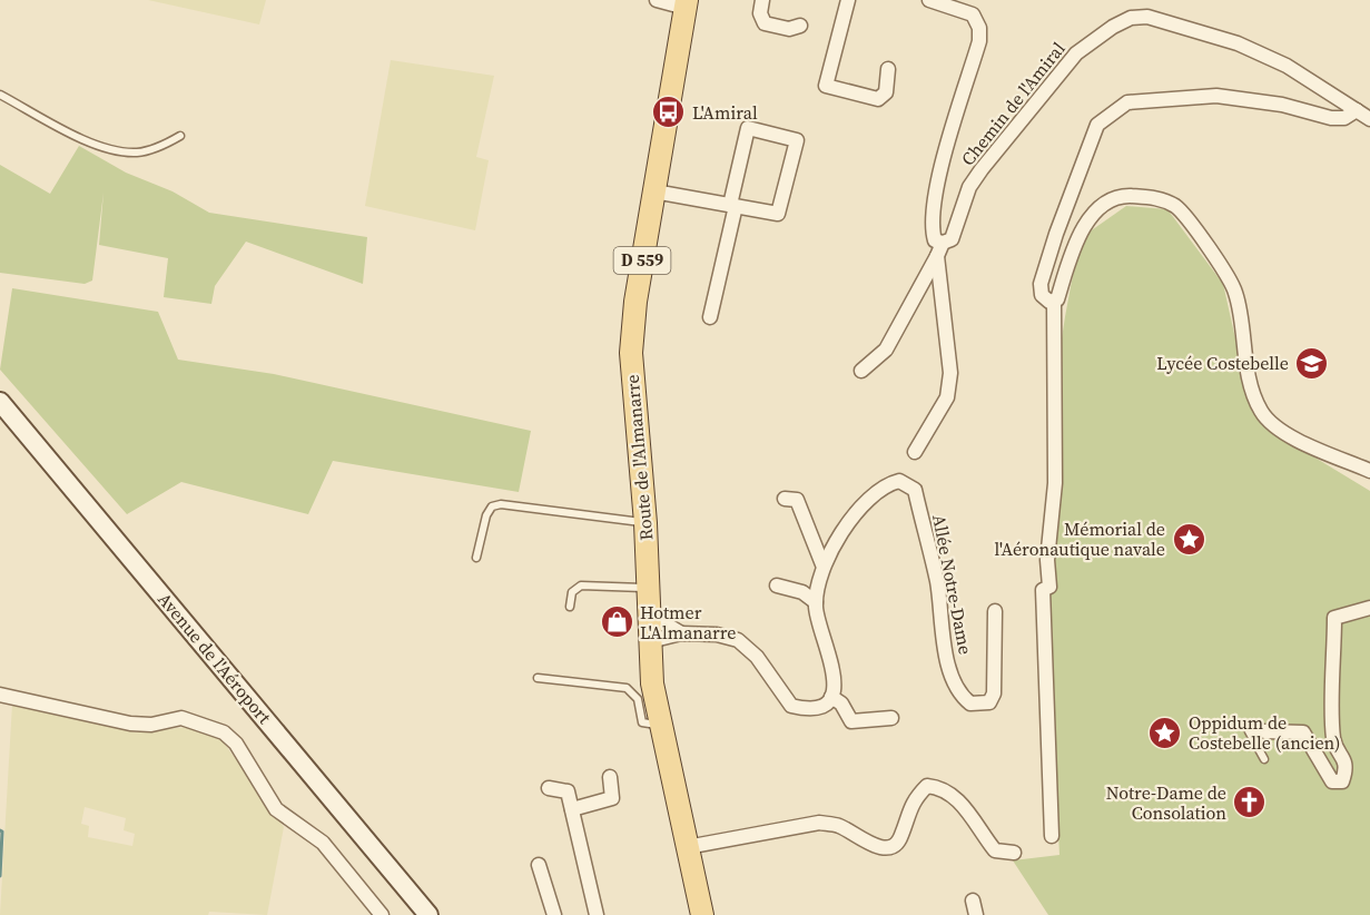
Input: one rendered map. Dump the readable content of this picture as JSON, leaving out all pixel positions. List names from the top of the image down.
{
  "streets": {
    "main road": ["D 559", "Route de l'Almanarre", "Avenue de l'Aéroport"],
    "street": ["Chemin de l'Amiral", "Allée Notre-Dame"]
  },
  "places": {
    "bus stop": ["L'Amiral"],
    "school or university": ["Lycée Costebelle"],
    "place": ["Mémorial de l'Aéronautique navale", "Oppidum de Costebelle (ancien)"],
    "shop": ["Hotmer L'Almanarre"],
    "church": ["Notre-Dame de Consolation"]
  }
}
